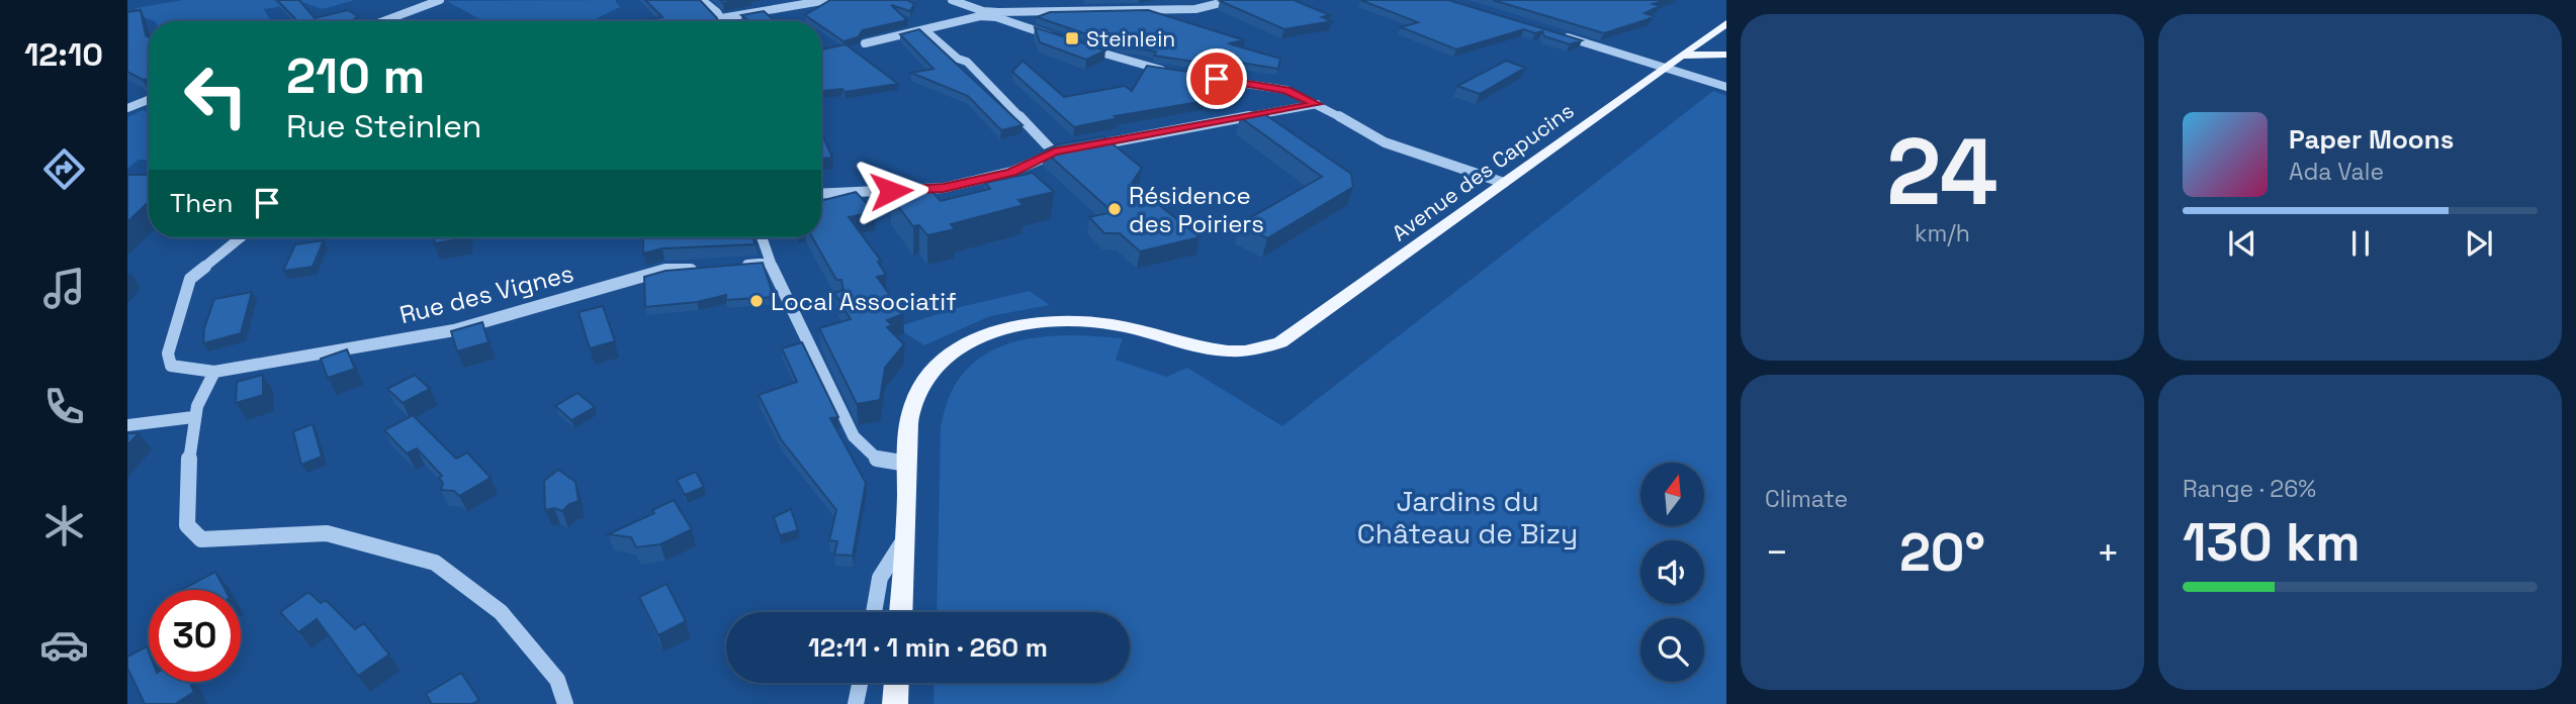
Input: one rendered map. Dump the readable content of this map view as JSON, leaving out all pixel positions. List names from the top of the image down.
{
  "streets": {
    "main road": ["Avenue des Capucins"],
    "street": ["Rue des Vignes"]
  },
  "parks": ["Jardins du Château de Bizy"],
  "places": {
    "transit": ["Steinlein"],
    "other": ["Résidence des Poiriers", "Local Associatif"]
  },
  "north": "top",
  "page": {
    "tabs": "12:10",
    "tile": [
      ["24", "km/h"],
      "Climate",
      ["Range · 26%", "130 km"]
    ],
    "turn": ["210 m", "Rue Steinlen"],
    "song": ["Paper Moons", "Ada Vale"],
    "then": "Then",
    "heat": ["−", "20°", "+"],
    "limit": "30",
    "trip": "12:11 · 1 min · 260 m"
  }
}
